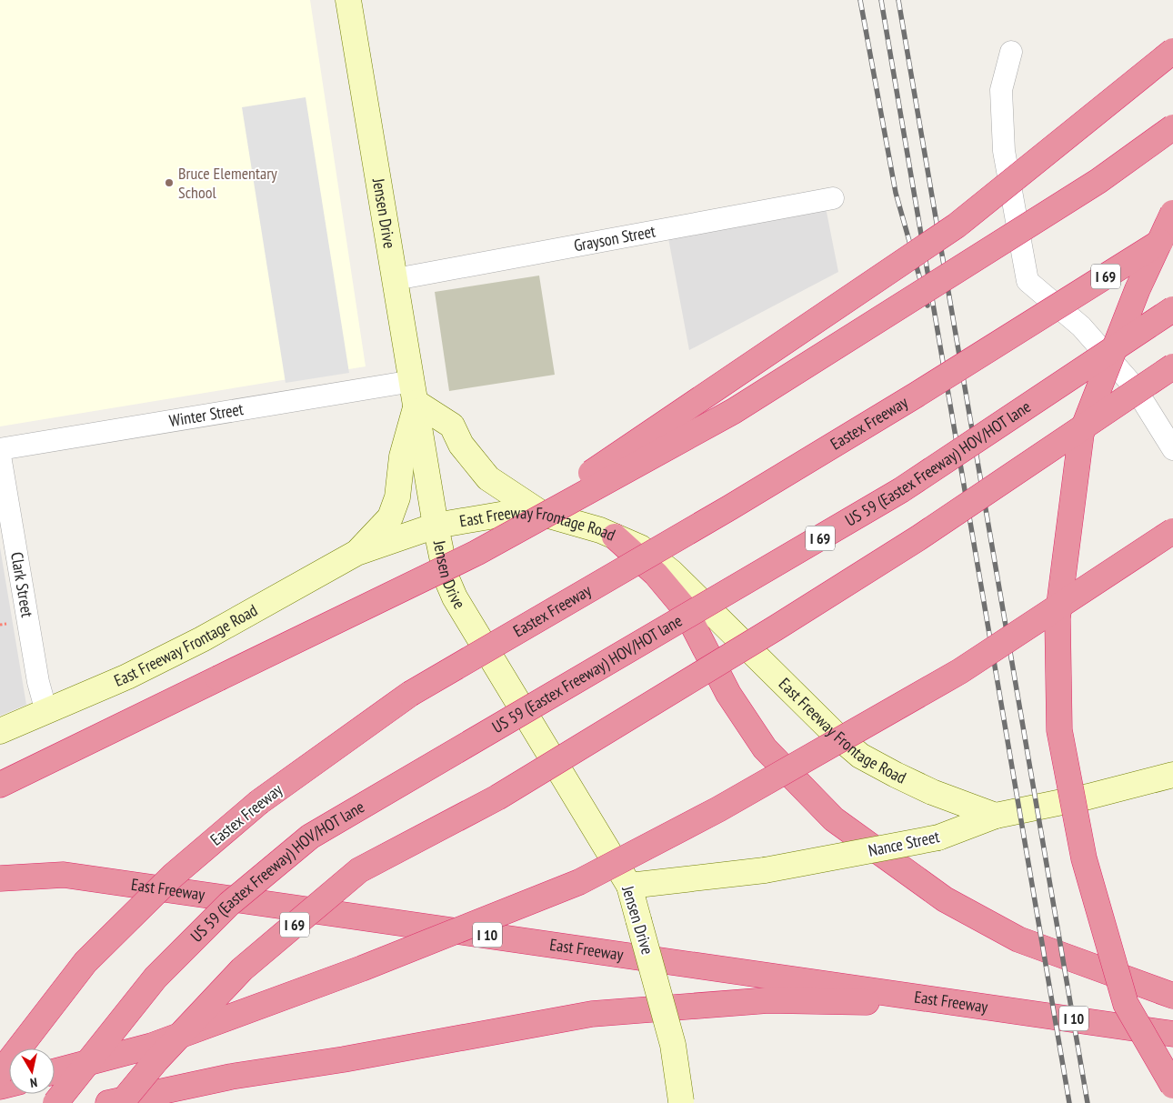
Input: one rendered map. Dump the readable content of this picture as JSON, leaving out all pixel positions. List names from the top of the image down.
{
  "streets": {
    "highway": [
      "I 69",
      "Eastex Freeway",
      "US 59 (Eastex Freeway) HOV/HOT lane",
      "East Freeway",
      "I 10"
    ],
    "street": [
      "Jensen Drive",
      "Grayson Street",
      "Winter Street",
      "East Freeway Frontage Road",
      "Clark Street",
      "Nance Street"
    ]
  },
  "crossings": [
    ["Jensen Drive", "Grayson Street"],
    ["Jensen Drive", "Winter Street"],
    ["Jensen Drive", "East Freeway Frontage Road"],
    ["Jensen Drive", "Nance Street"],
    ["East Freeway Frontage Road", "Clark Street"],
    ["East Freeway Frontage Road", "Nance Street"]
  ],
  "places": ["Bruce Elementary School"],
  "north": "bottom"
}
